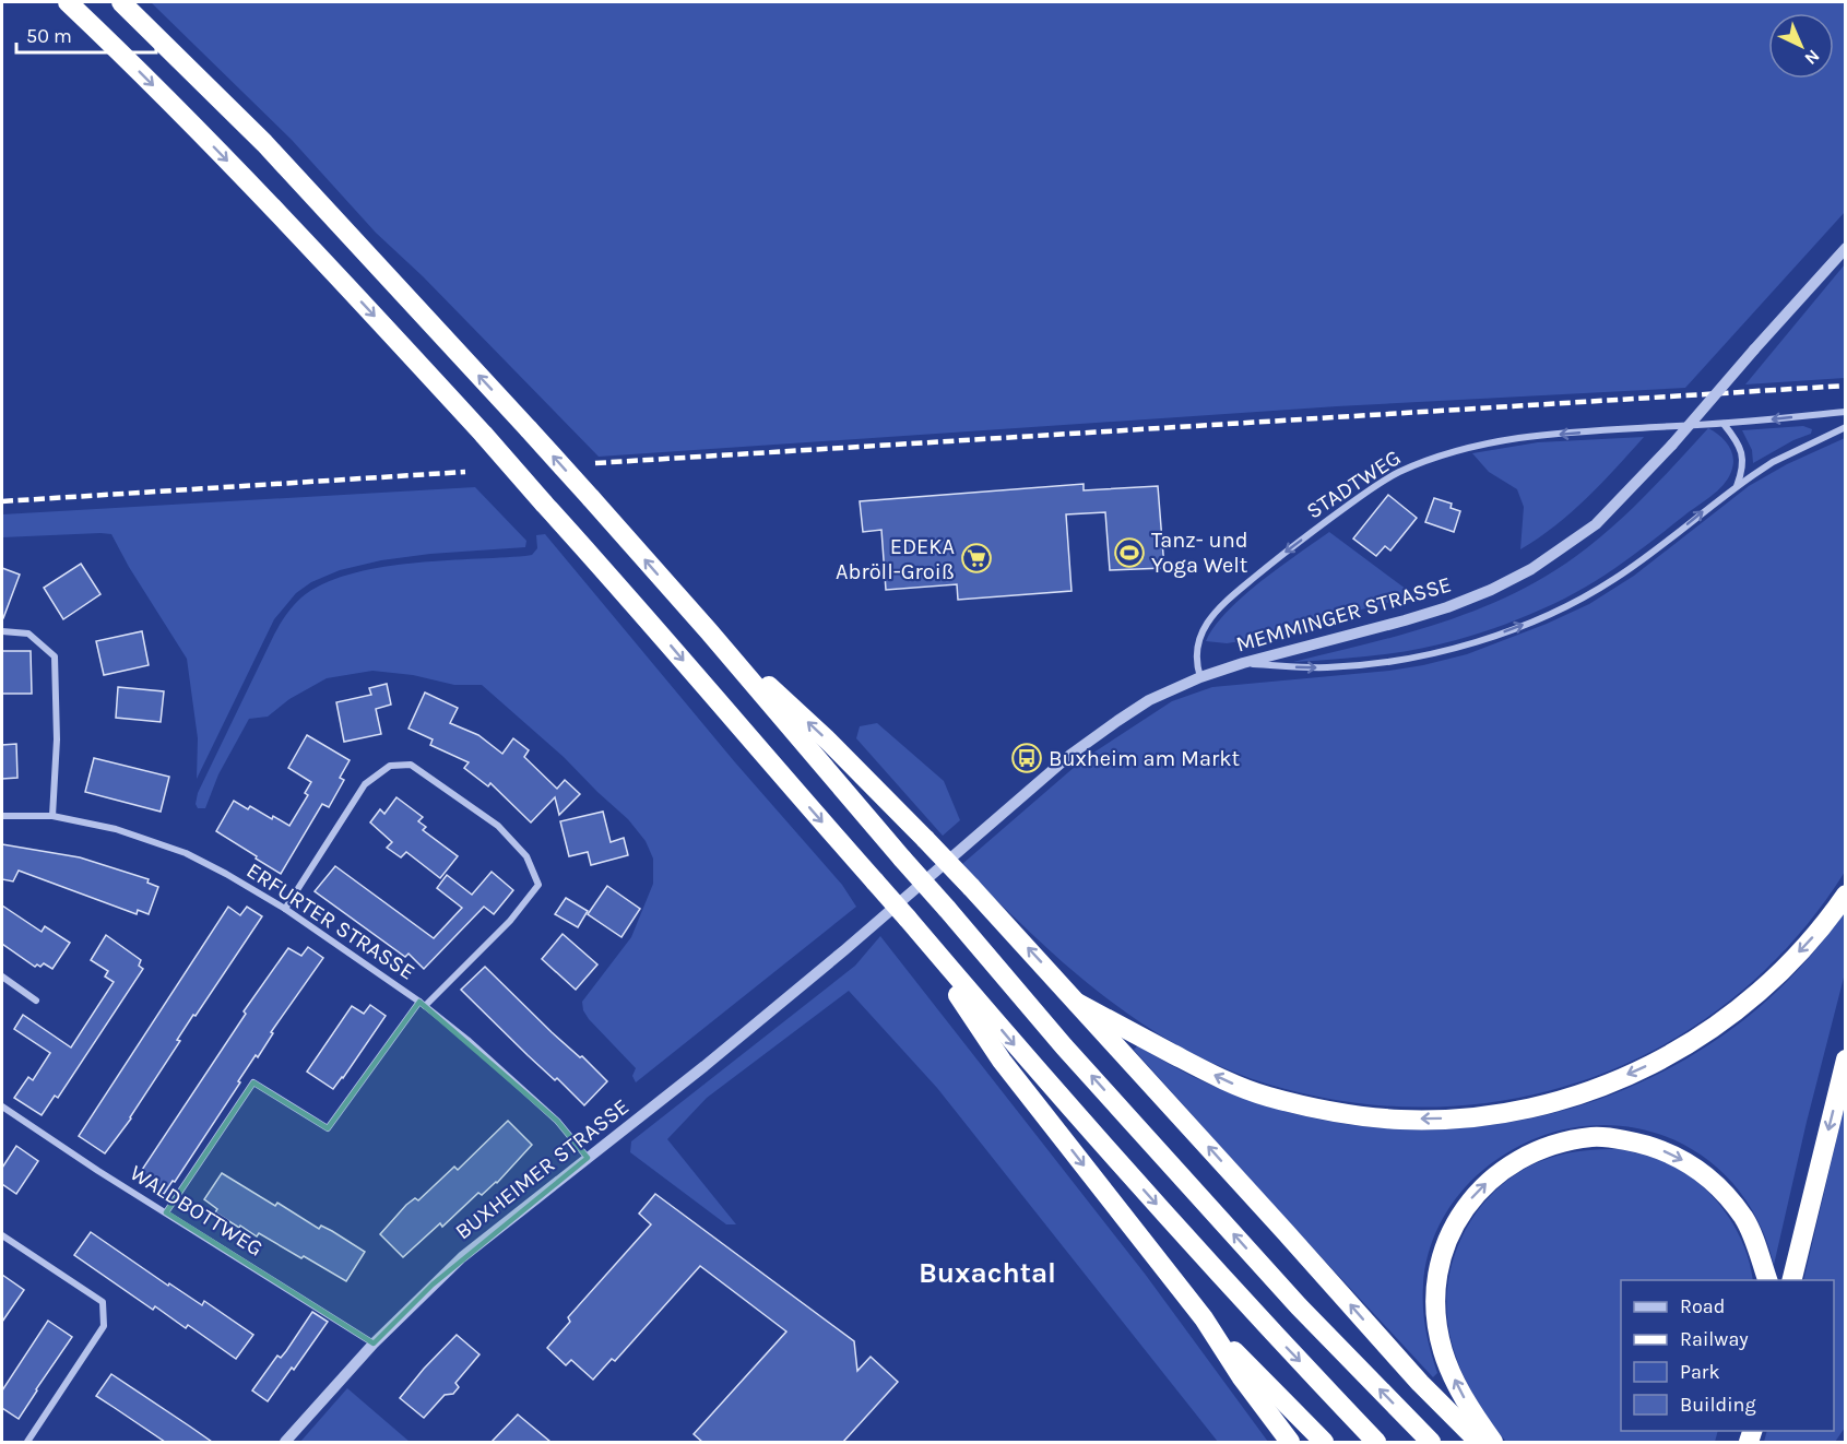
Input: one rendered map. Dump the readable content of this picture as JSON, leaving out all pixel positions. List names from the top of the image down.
{
  "streets": {
    "street": [
      "STADTWEG",
      "MEMMINGER STRASSE",
      "ERFURTER STRASSE",
      "BUXHEIMER STRASSE",
      "WALDBOTTWEG"
    ]
  },
  "crossings": [
    ["STADTWEG", "MEMMINGER STRASSE"],
    ["MEMMINGER STRASSE", "BUXHEIMER STRASSE"],
    ["ERFURTER STRASSE", "BUXHEIMER STRASSE"],
    ["BUXHEIMER STRASSE", "WALDBOTTWEG"]
  ],
  "one_way": ["STADTWEG"],
  "districts": ["Buxachtal"],
  "places": {
    "sports": ["Tanz- und Yoga Welt"],
    "supermarket": ["EDEKA Abröll-Groiß"],
    "bus stop": ["Buxheim am Markt"]
  },
  "legend": [
    "Road",
    "Railway",
    "Park",
    "Building"
  ],
  "scale_bar": "50 m",
  "north": "bottom right"
}
